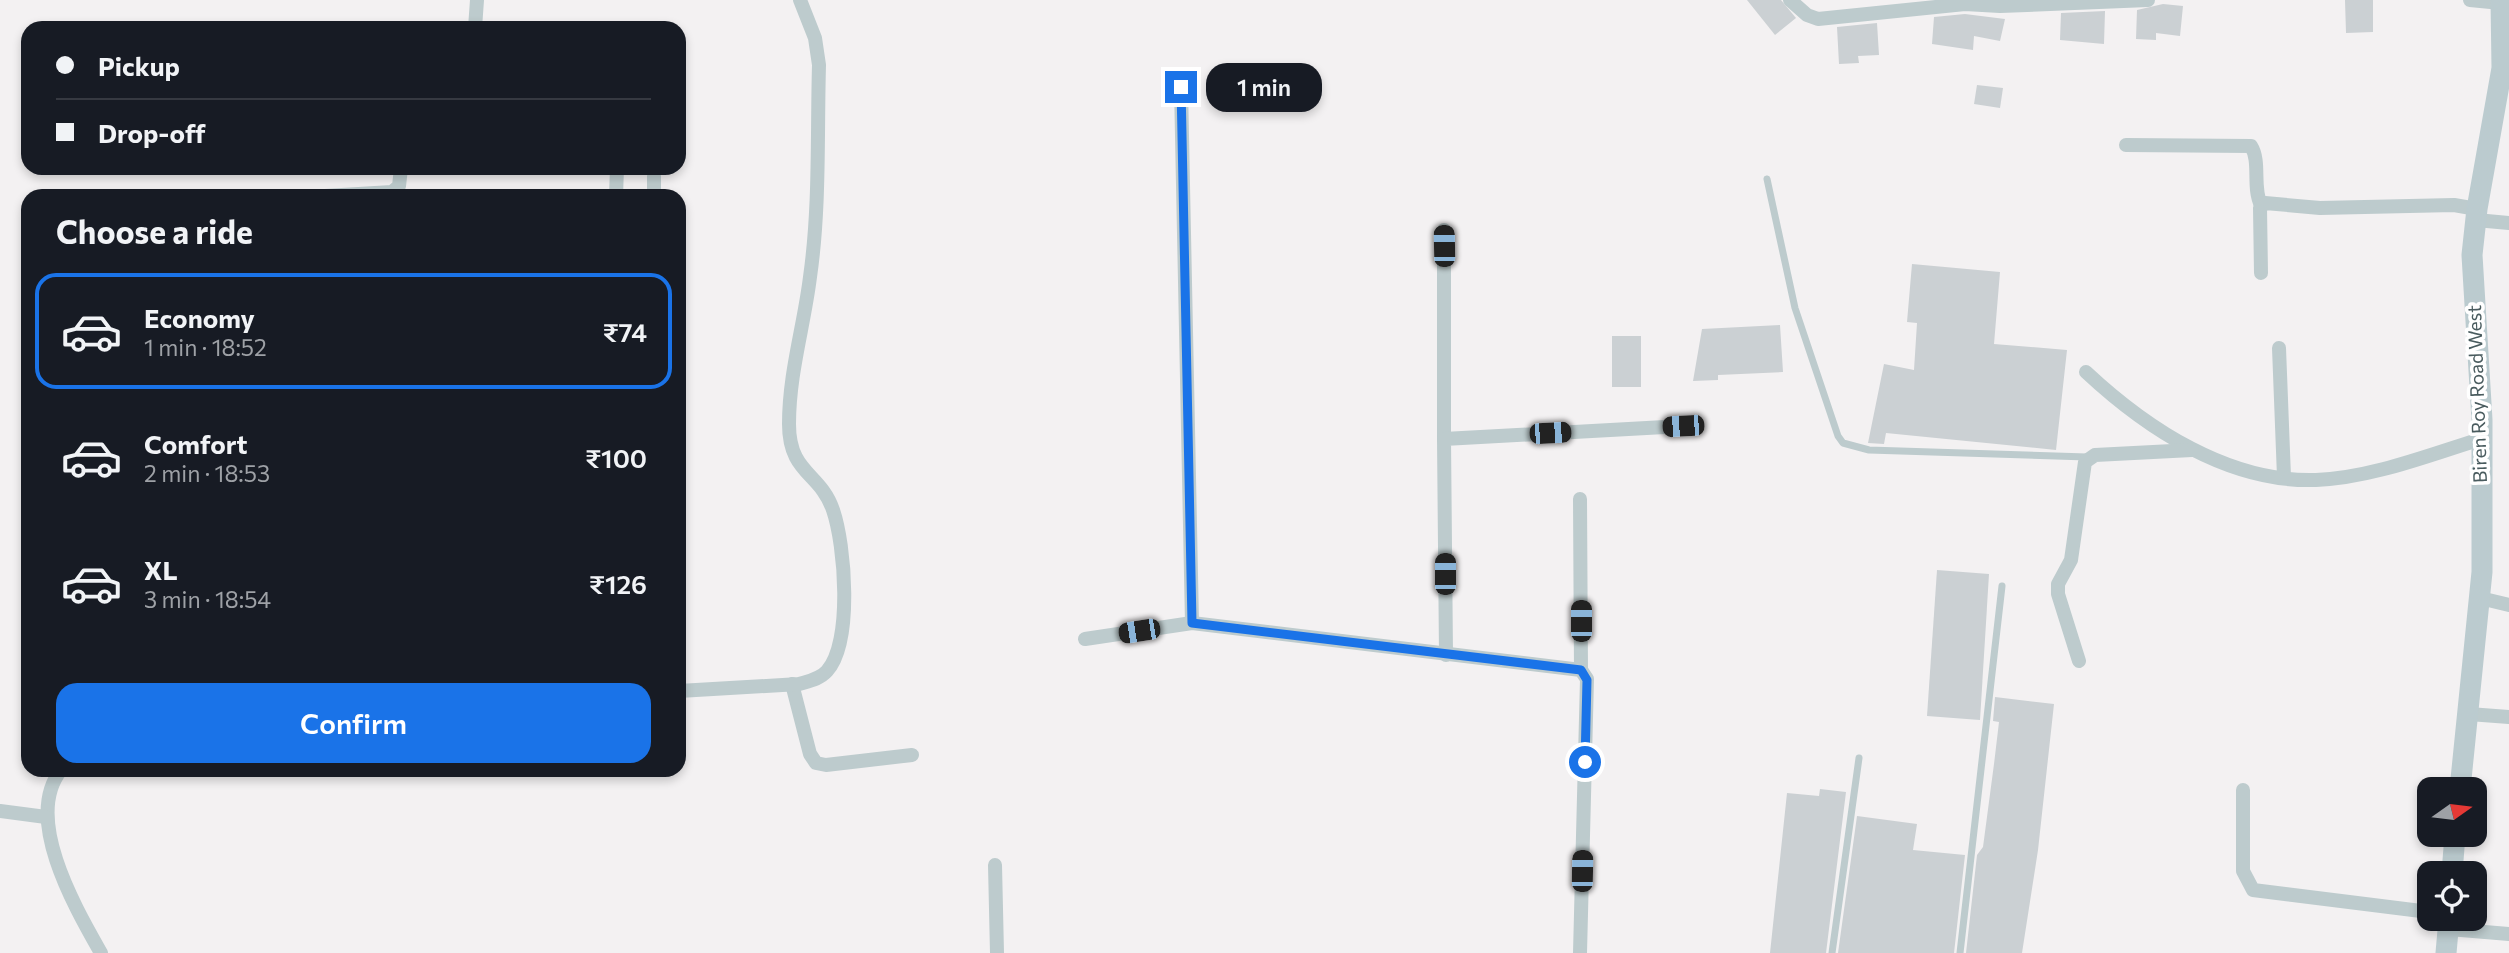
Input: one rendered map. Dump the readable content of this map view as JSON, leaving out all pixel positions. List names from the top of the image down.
{
  "streets": {
    "main road": ["Biren Roy Road West"]
  },
  "north": "right",
  "page": {
    "banner": ["Pickup", "Drop-off"],
    "bubble": "1 min",
    "heading": "Choose a ride",
    "list": [
      {
        "name": "Economy",
        "note": "1 min · 18:52",
        "value": "₹74"
      },
      {
        "name": "Comfort",
        "note": "2 min · 18:53",
        "value": "₹100"
      },
      {
        "name": "XL",
        "note": "3 min · 18:54",
        "value": "₹126"
      }
    ],
    "buttons": "Confirm"
  }
}
